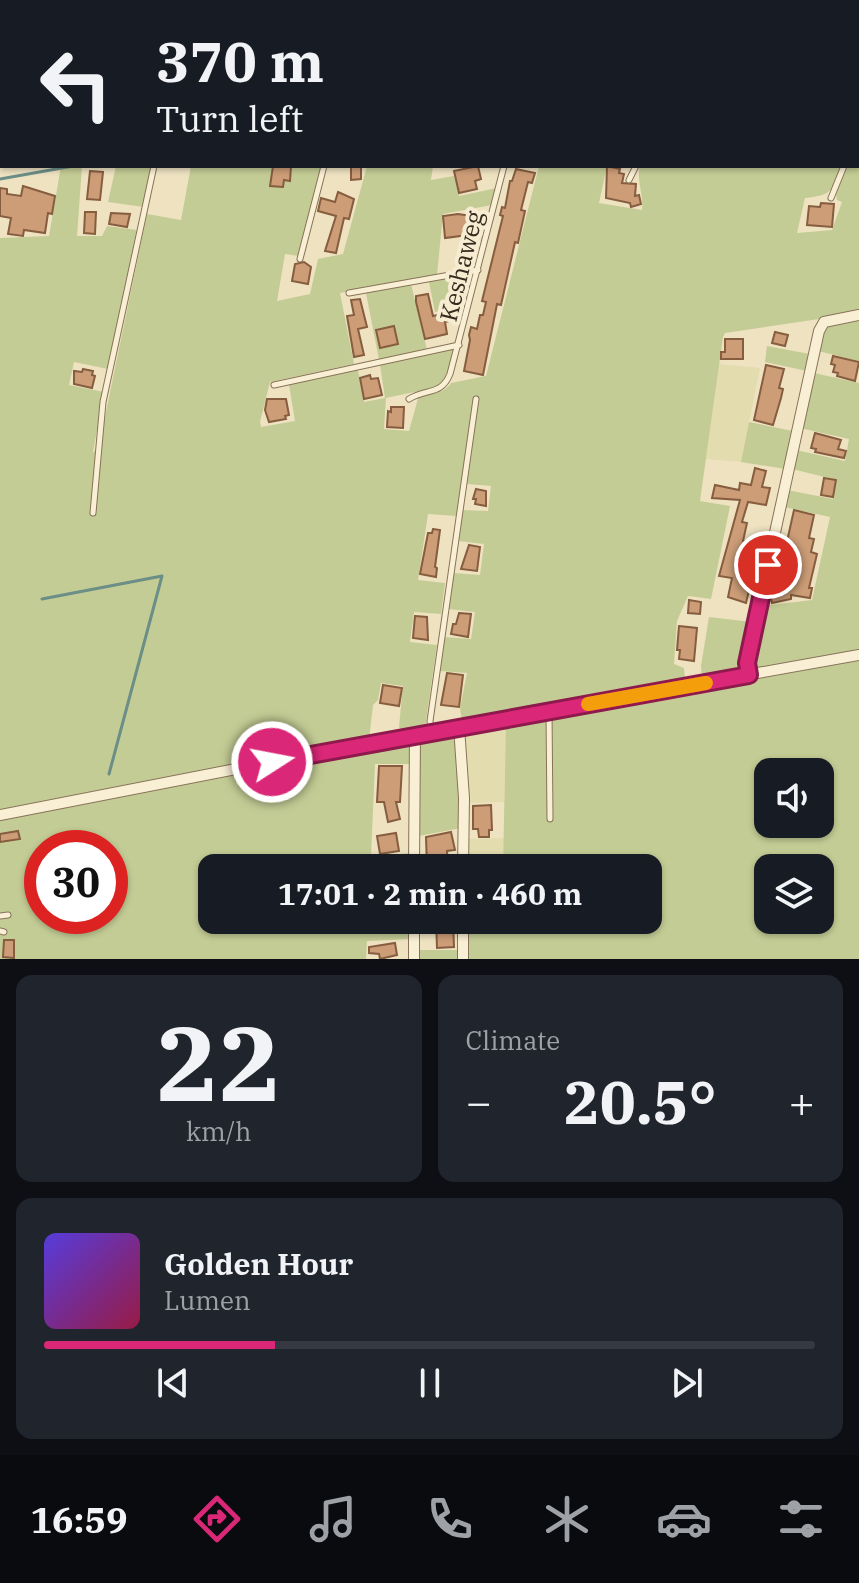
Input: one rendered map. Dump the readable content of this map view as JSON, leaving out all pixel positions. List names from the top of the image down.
{
  "streets": {
    "lane": ["Keshaweg"]
  },
  "page": {
    "turn": ["370 m", "Turn left"],
    "limit": "30",
    "trip": "17:01 · 2 min · 460 m",
    "tile": [
      ["22", "km/h"],
      "Climate"
    ],
    "heat": ["−", "20.5°", "+"],
    "song": ["Golden Hour", "Lumen"],
    "tabs": "16:59"
  }
}
